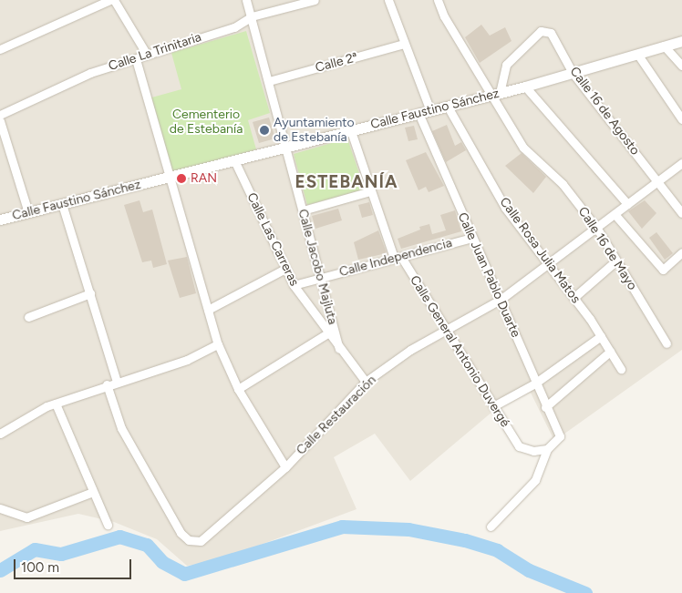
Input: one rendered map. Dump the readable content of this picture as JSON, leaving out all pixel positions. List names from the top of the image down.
{
  "streets": {
    "street": [
      "Calle La Trinitaria",
      "Calle 2ª",
      "Calle Faustino Sánchez",
      "Calle 16 de Agosto",
      "Calle Las Carreras",
      "Calle 16 de Mayo",
      "Calle Rosa Julia Matos",
      "Calle Independencia",
      "Calle Jacobo Majluta",
      "Calle Juan Pablo Duarte",
      "Calle General Antonio Duvergé",
      "Calle Restauración"
    ]
  },
  "crossings": [
    ["Calle La Trinitaria", "Calle Jacobo Majluta"],
    ["Calle 2ª", "Calle Jacobo Majluta"],
    ["Calle Faustino Sánchez", "Calle 16 de Agosto"],
    ["Calle Faustino Sánchez", "Calle Las Carreras"],
    ["Calle Faustino Sánchez", "Calle 16 de Mayo"],
    ["Calle Faustino Sánchez", "Calle Rosa Julia Matos"],
    ["Calle Faustino Sánchez", "Calle Jacobo Majluta"],
    ["Calle Faustino Sánchez", "Calle Juan Pablo Duarte"],
    ["Calle Faustino Sánchez", "Calle General Antonio Duvergé"],
    ["Calle 16 de Agosto", "Calle 16 de Mayo"],
    ["Calle 16 de Agosto", "Calle Restauración"],
    ["Calle Las Carreras", "Calle Independencia"],
    ["Calle Las Carreras", "Calle Jacobo Majluta"],
    ["Calle 16 de Mayo", "Calle Restauración"],
    ["Calle Rosa Julia Matos", "Calle Restauración"],
    ["Calle Independencia", "Calle Jacobo Majluta"],
    ["Calle Independencia", "Calle Juan Pablo Duarte"],
    ["Calle Independencia", "Calle General Antonio Duvergé"],
    ["Calle Jacobo Majluta", "Calle Restauración"],
    ["Calle Juan Pablo Duarte", "Calle General Antonio Duvergé"],
    ["Calle Juan Pablo Duarte", "Calle Restauración"],
    ["Calle General Antonio Duvergé", "Calle Restauración"]
  ],
  "districts": ["ESTEBANÍA"],
  "parks": ["Cementerio de Estebanía"],
  "places": ["Ayuntamiento de Estebanía", "RAN"],
  "scale_bar": "100 m"
}
